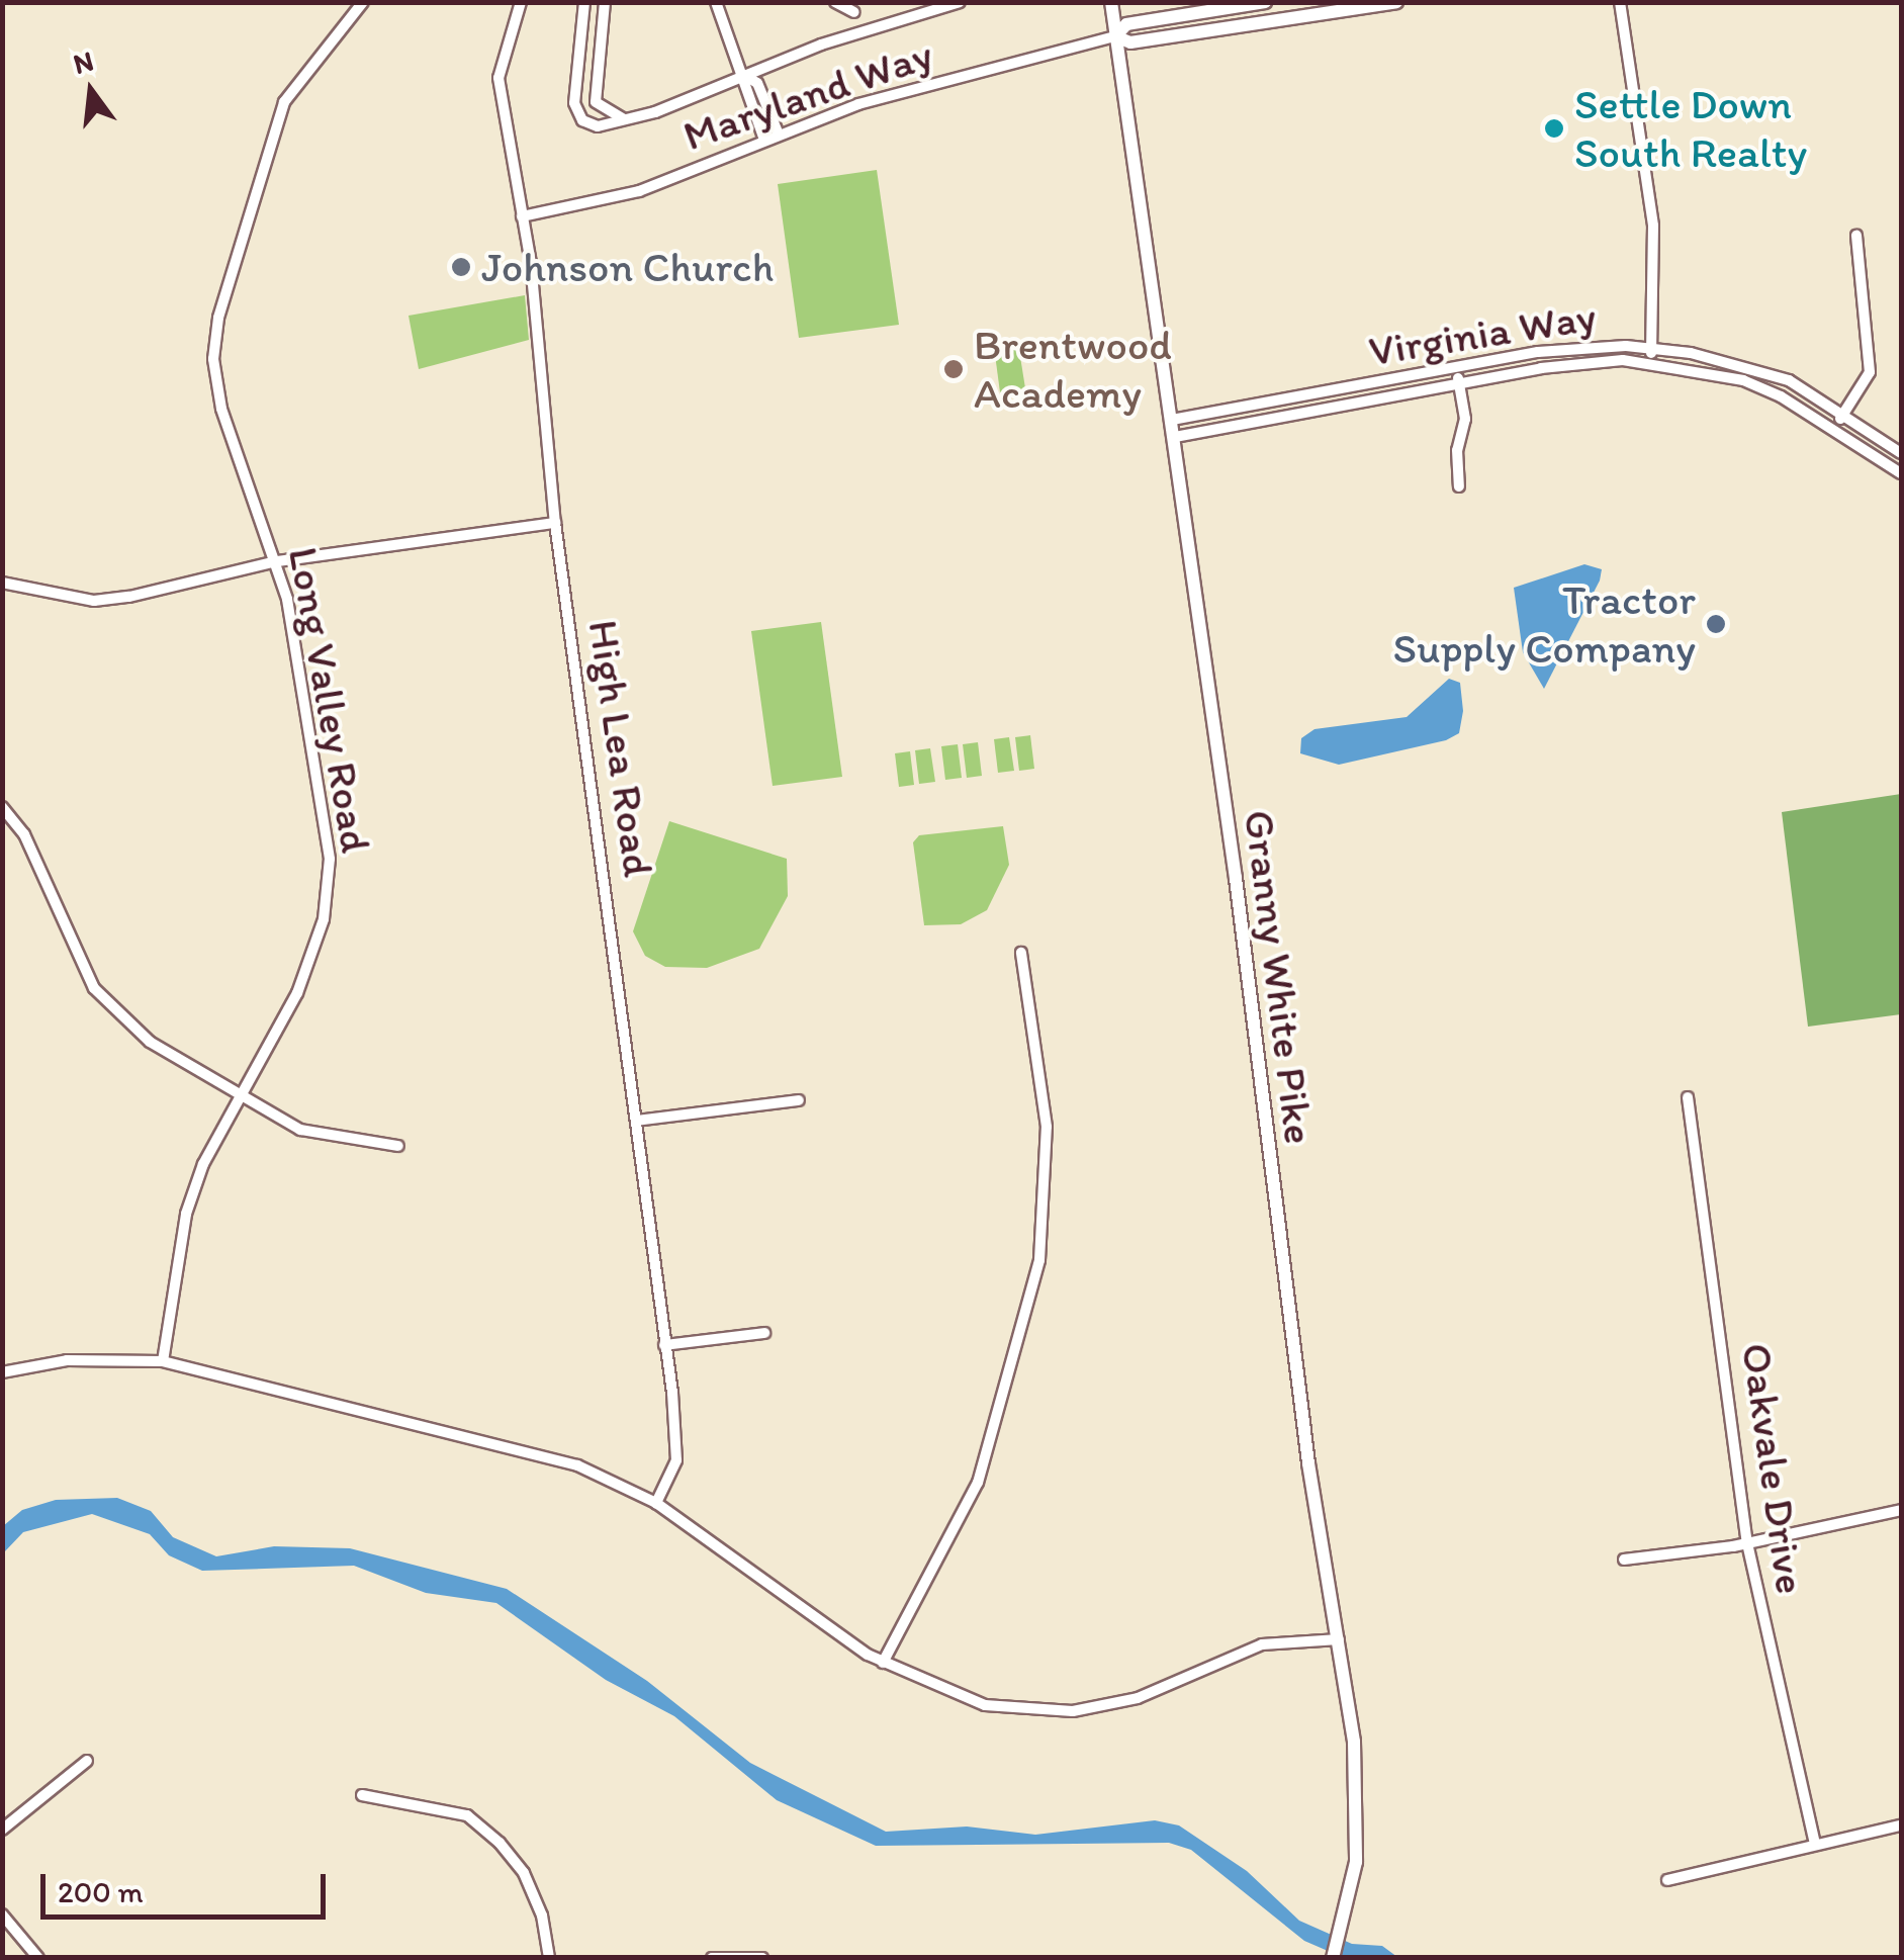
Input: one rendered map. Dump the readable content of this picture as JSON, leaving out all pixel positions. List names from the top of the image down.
{
  "streets": {
    "main road": ["Maryland Way", "Granny White Pike"],
    "street": [
      "Virginia Way",
      "Long Valley Road",
      "High Lea Road",
      "Oakvale Drive"
    ]
  },
  "crossings": [
    ["Maryland Way", "High Lea Road"],
    ["Maryland Way", "Granny White Pike"],
    ["Virginia Way", "Granny White Pike"]
  ],
  "places": [
    "Settle Down South Realty",
    "Johnson Church",
    "Brentwood Academy",
    "Tractor Supply Company"
  ],
  "scale_bar": "200 m",
  "north": "top"
}
